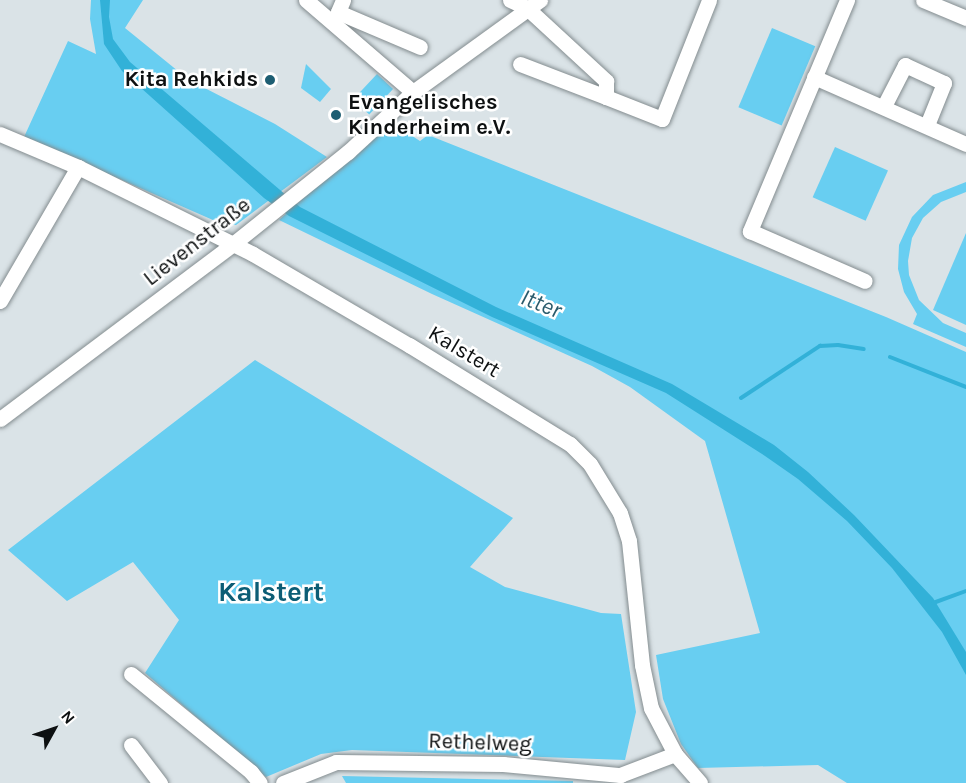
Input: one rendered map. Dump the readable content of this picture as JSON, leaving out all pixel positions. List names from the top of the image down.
{
  "streets": {
    "street": ["Lievenstraße", "Kalstert", "Rethelweg"]
  },
  "crossings": [
    ["Lievenstraße", "Kalstert"],
    ["Kalstert", "Rethelweg"]
  ],
  "districts": ["Kalstert"],
  "water": ["Itter"],
  "places": ["Kita Rehkids", "Evangelisches Kinderheim e.V."],
  "north": "top right"
}
